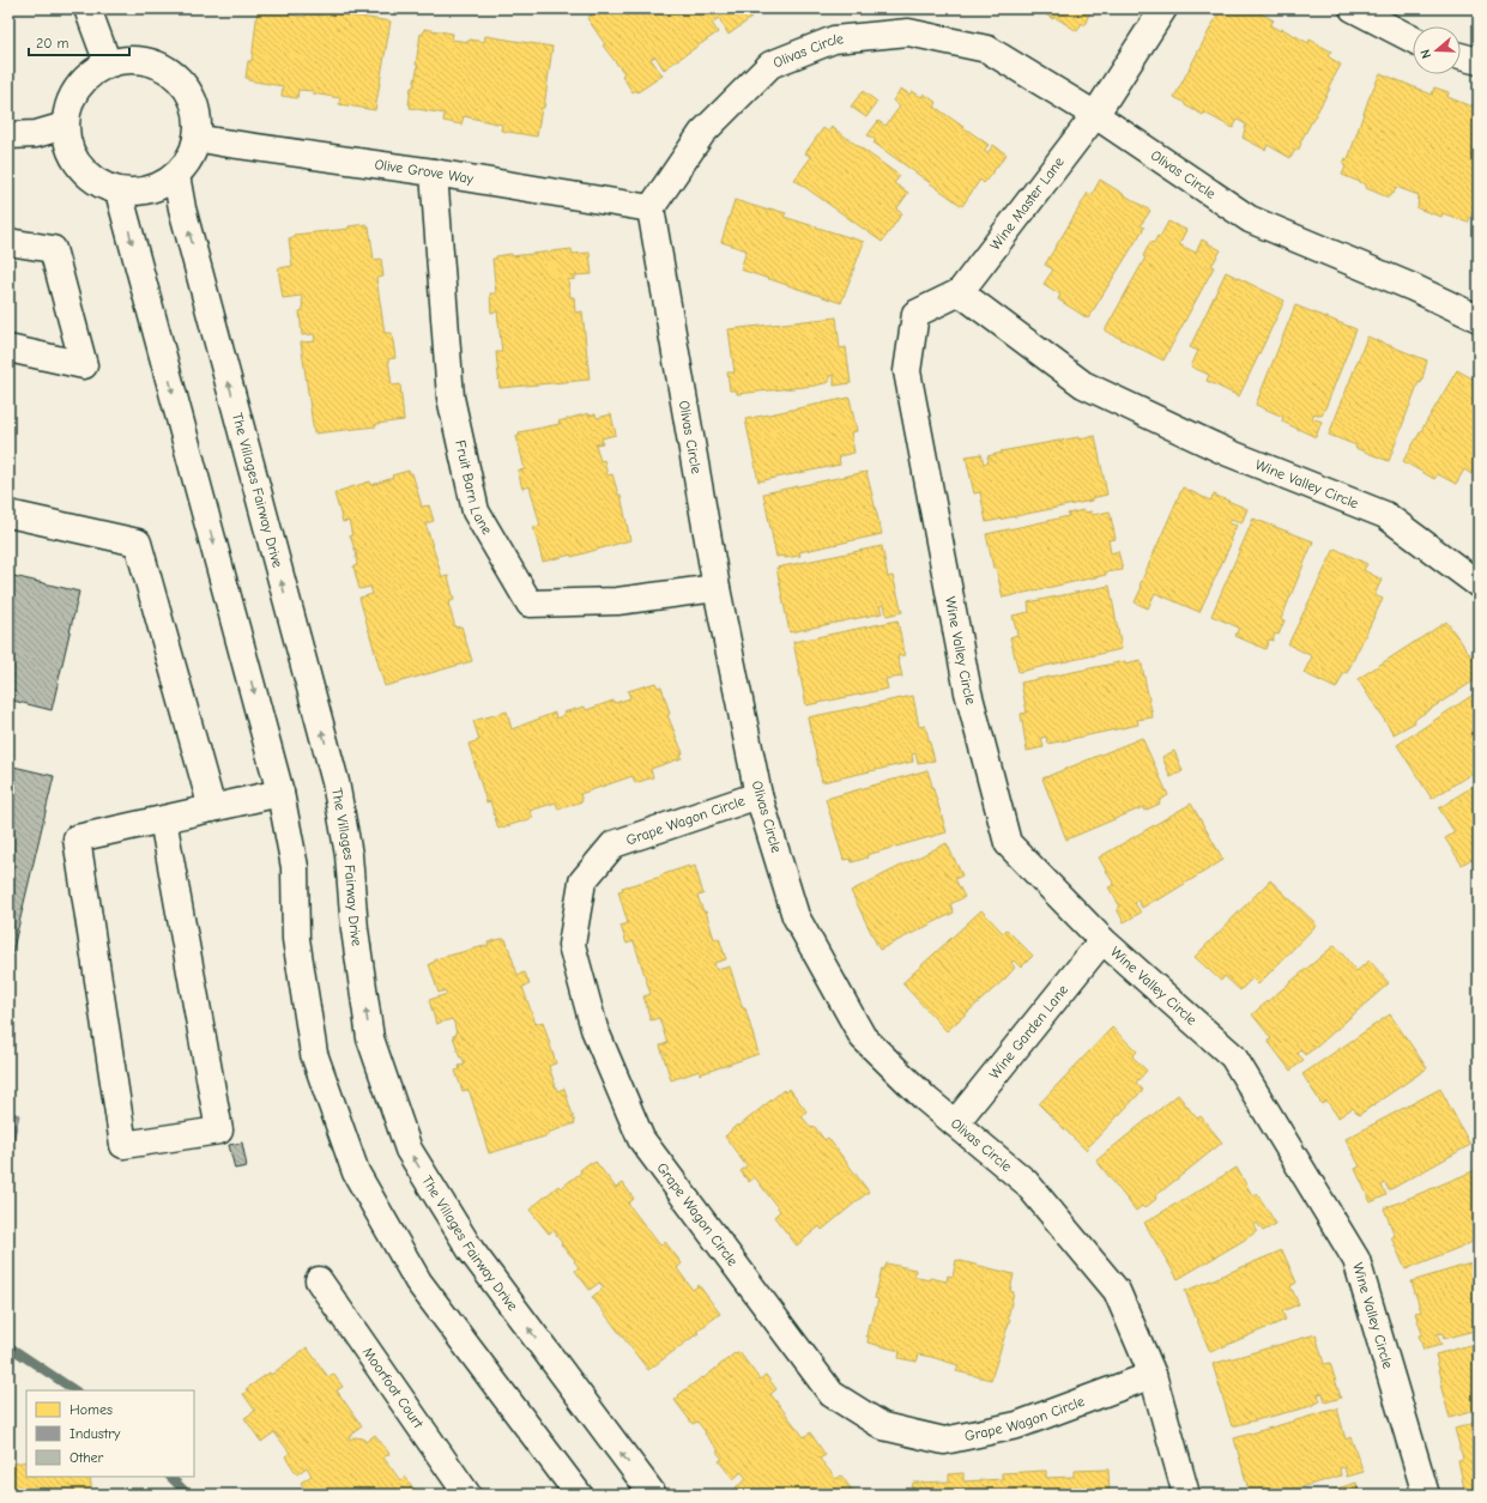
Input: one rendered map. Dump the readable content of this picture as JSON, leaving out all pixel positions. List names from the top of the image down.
{
  "streets": {
    "street": [
      "Olivas Circle",
      "Olive Grove Way",
      "Wine Master Lane",
      "Wine Valley Circle",
      "Fruit Barn Lane",
      "The Villages Fairway Drive",
      "Grape Wagon Circle",
      "Wine Garden Lane",
      "Moorfoot Court"
    ]
  },
  "crossings": [
    ["Olivas Circle", "Olive Grove Way"],
    ["Olivas Circle", "Wine Master Lane"],
    ["Olivas Circle", "Fruit Barn Lane"],
    ["Olivas Circle", "Grape Wagon Circle"],
    ["Olivas Circle", "Wine Garden Lane"],
    ["Olive Grove Way", "Fruit Barn Lane"],
    ["Olive Grove Way", "The Villages Fairway Drive"],
    ["Wine Master Lane", "Wine Valley Circle"],
    ["Wine Valley Circle", "Wine Garden Lane"]
  ],
  "legend": ["Homes", "Industry", "Other"],
  "scale_bar": "20 m",
  "north": "left"
}
